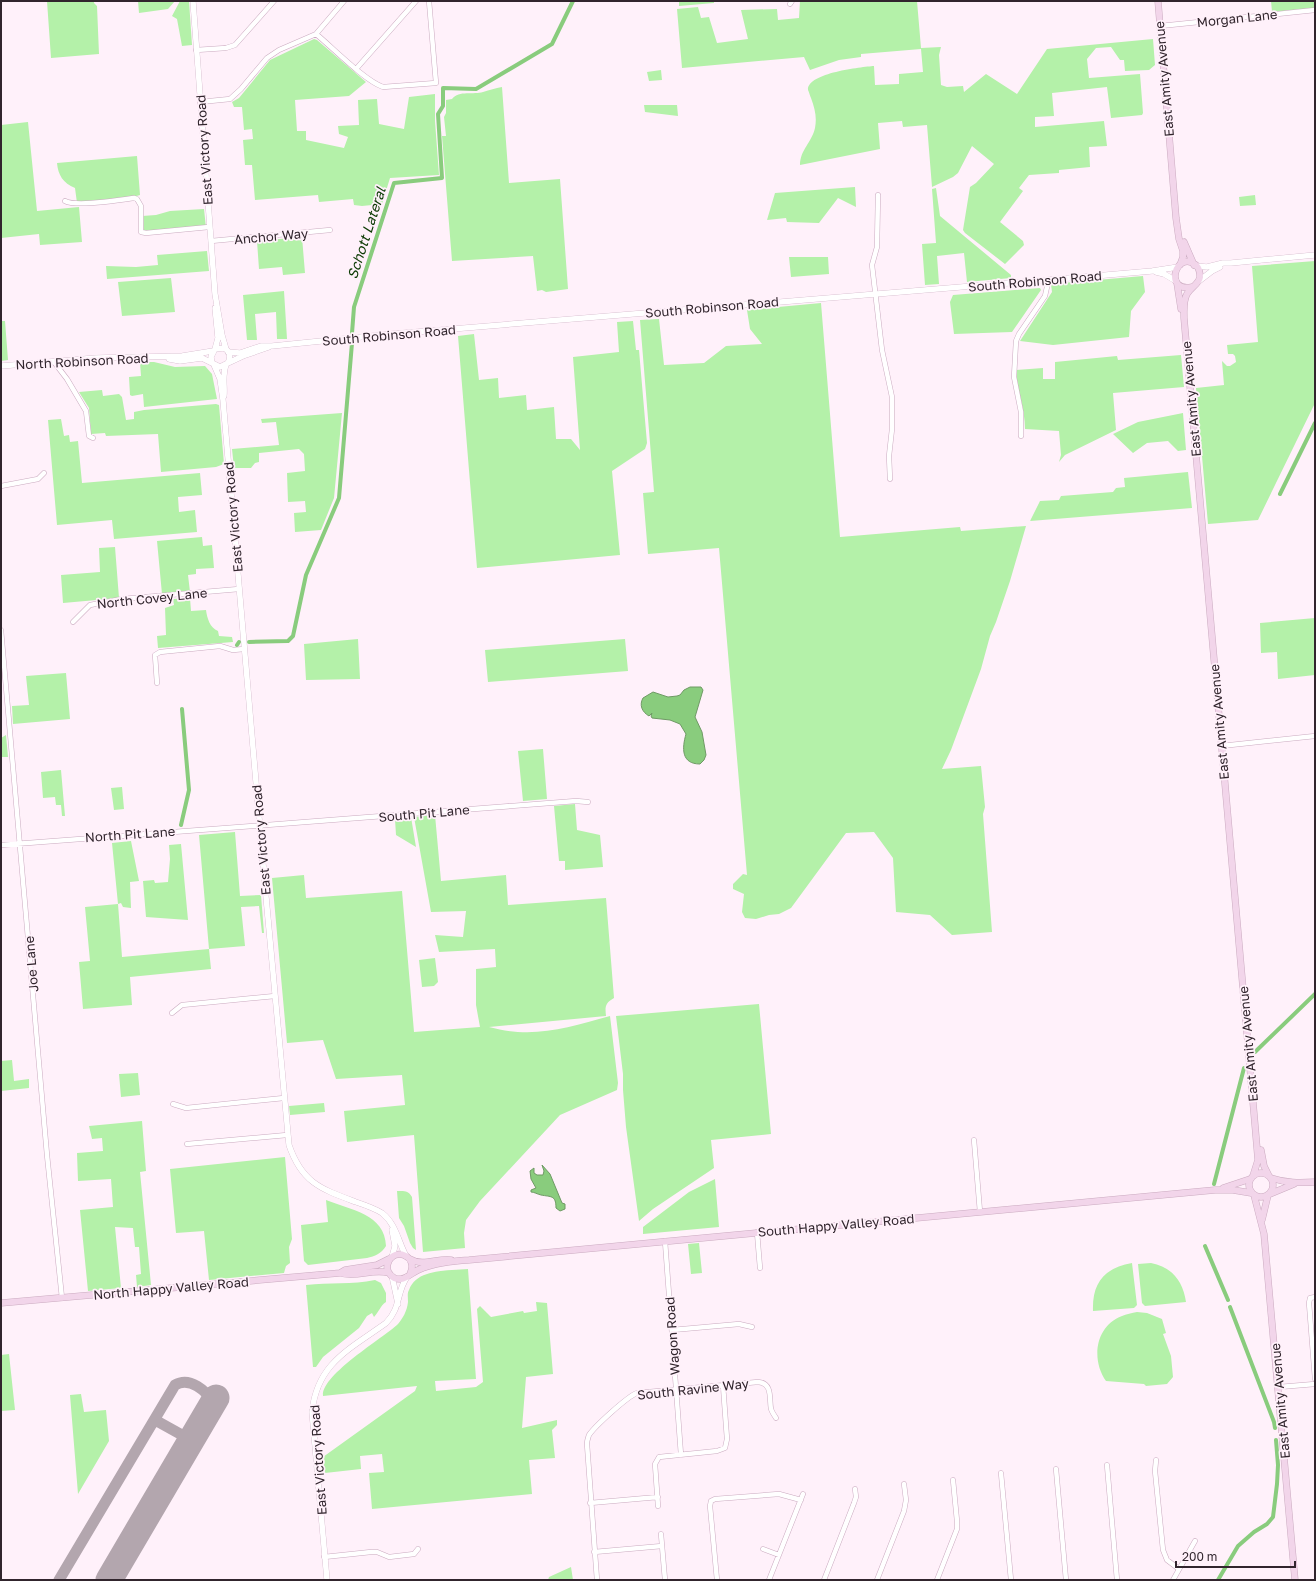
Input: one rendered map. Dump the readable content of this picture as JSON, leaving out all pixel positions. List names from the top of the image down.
{
  "streets": {
    "main road": ["East Amity Avenue", "South Happy Valley Road", "North Happy Valley Road"],
    "street": [
      "Morgan Lane",
      "East Victory Road",
      "Anchor Way",
      "South Robinson Road",
      "North Robinson Road",
      "North Covey Lane",
      "South Pit Lane",
      "North Pit Lane",
      "Joe Lane",
      "Wagon Road",
      "South Ravine Way"
    ]
  },
  "crossings": [
    ["Morgan Lane", "East Amity Avenue"],
    ["East Amity Avenue", "South Robinson Road"],
    ["East Amity Avenue", "South Happy Valley Road"],
    ["East Victory Road", "Anchor Way"],
    ["East Victory Road", "South Robinson Road"],
    ["East Victory Road", "North Robinson Road"],
    ["East Victory Road", "North Covey Lane"],
    ["East Victory Road", "South Pit Lane"],
    ["East Victory Road", "North Pit Lane"],
    ["East Victory Road", "North Happy Valley Road"],
    ["South Robinson Road", "North Robinson Road"],
    ["South Pit Lane", "North Pit Lane"],
    ["North Pit Lane", "Joe Lane"],
    ["Joe Lane", "North Happy Valley Road"],
    ["South Happy Valley Road", "Wagon Road"],
    ["Wagon Road", "South Ravine Way"]
  ],
  "water": ["Schott Lateral"],
  "scale_bar": "200 m"
}
